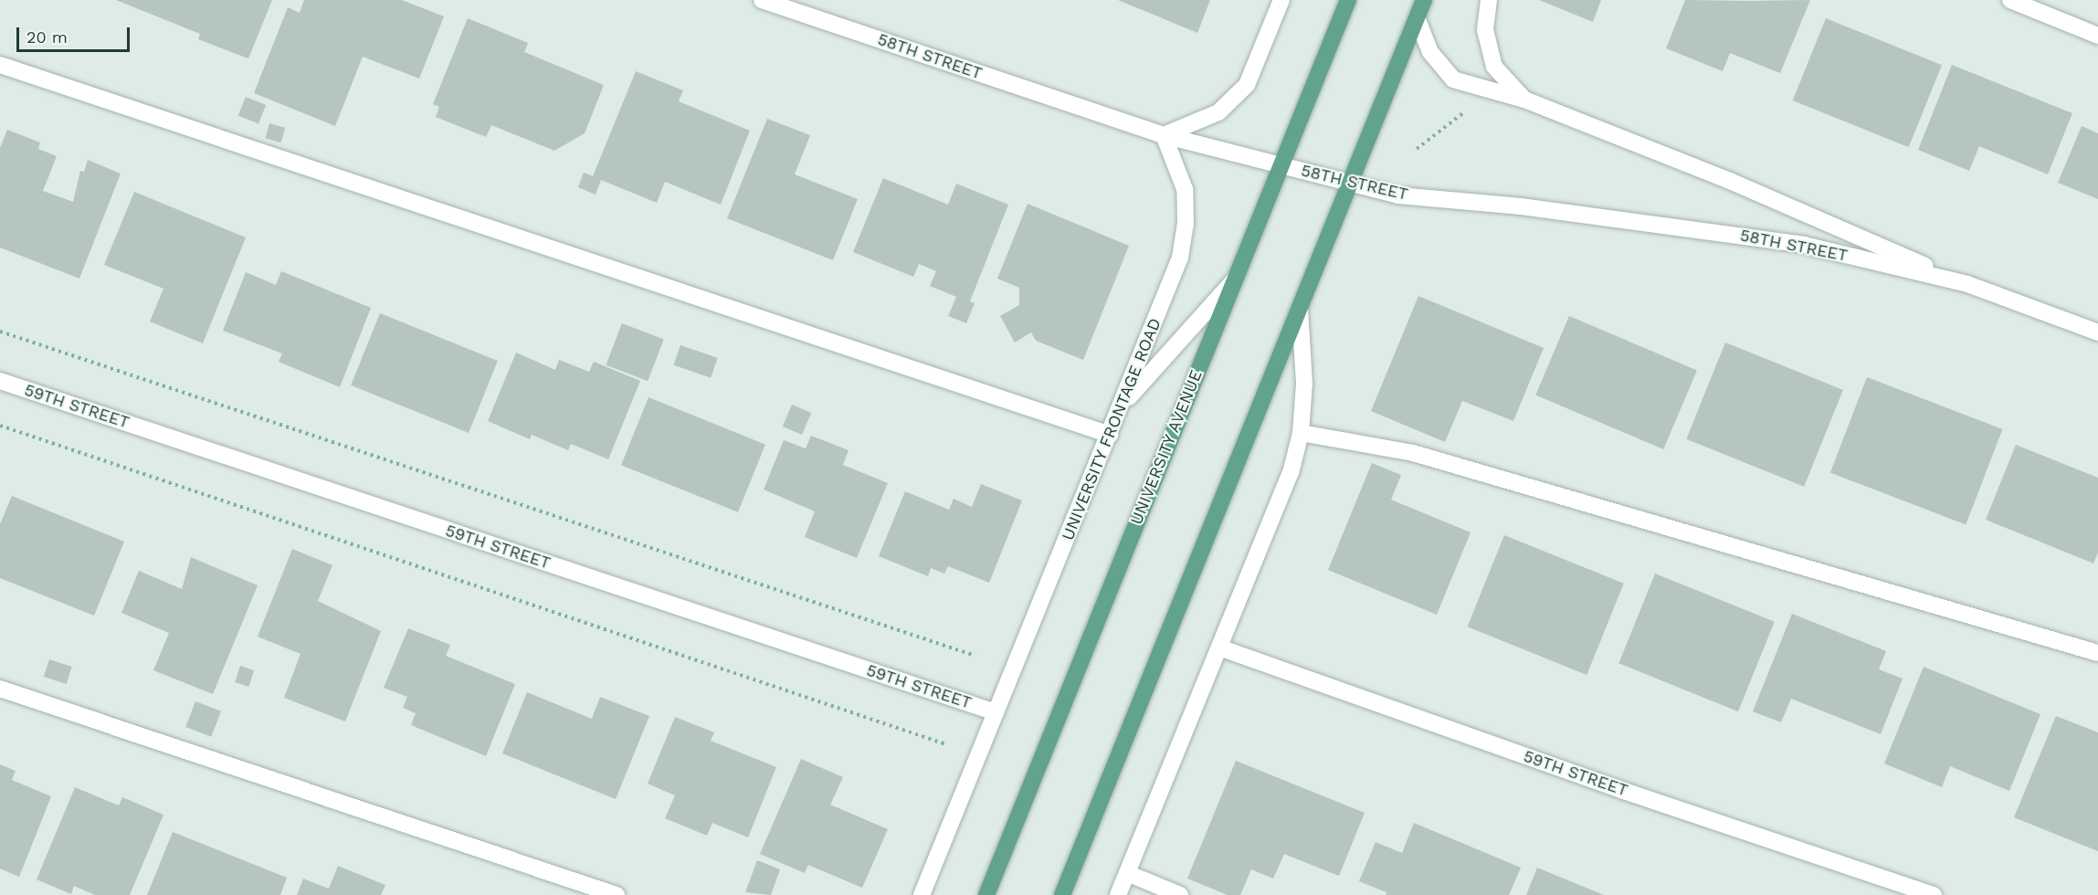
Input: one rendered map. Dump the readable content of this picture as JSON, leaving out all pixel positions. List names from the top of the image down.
{
  "streets": {
    "main road": ["UNIVERSITY AVENUE"],
    "street": ["58TH STREET", "59TH STREET", "UNIVERSITY FRONTAGE ROAD"]
  },
  "crossings": [
    ["58TH STREET", "UNIVERSITY FRONTAGE ROAD"],
    ["58TH STREET", "UNIVERSITY AVENUE"],
    ["59TH STREET", "UNIVERSITY FRONTAGE ROAD"]
  ],
  "scale_bar": "20 m"
}
